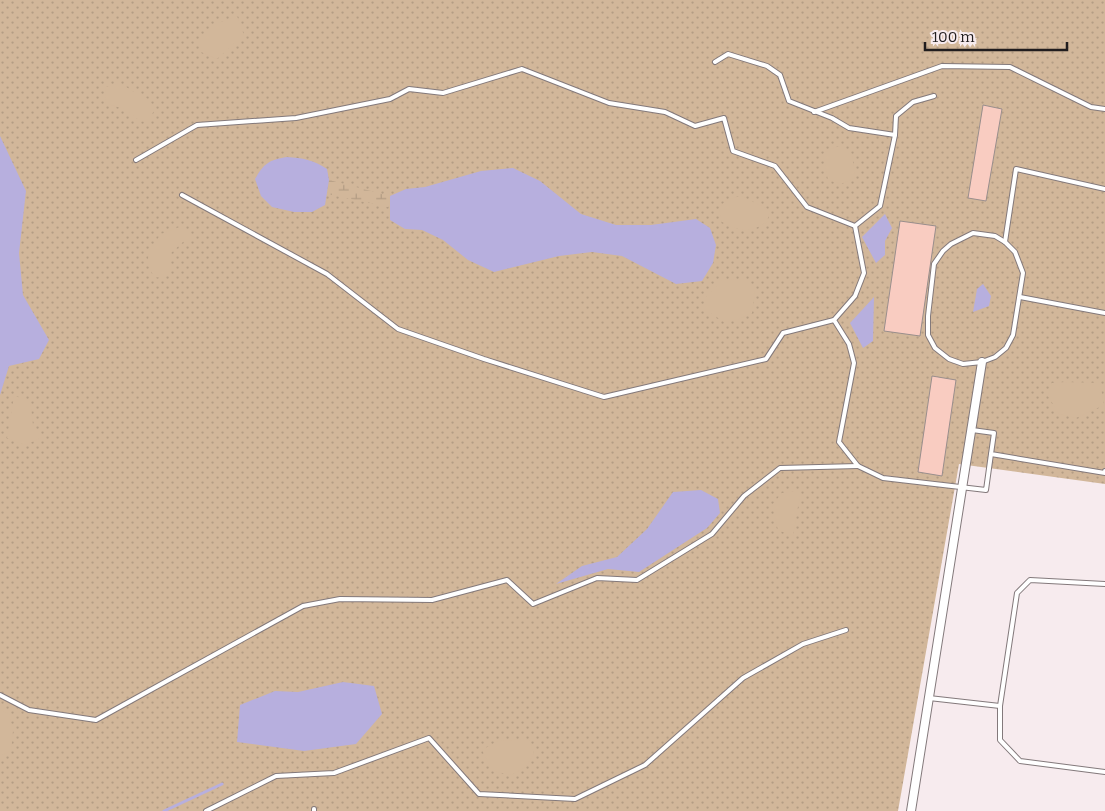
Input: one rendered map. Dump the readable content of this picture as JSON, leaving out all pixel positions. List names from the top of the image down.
{
  "scale_bar": "100 m"
}
